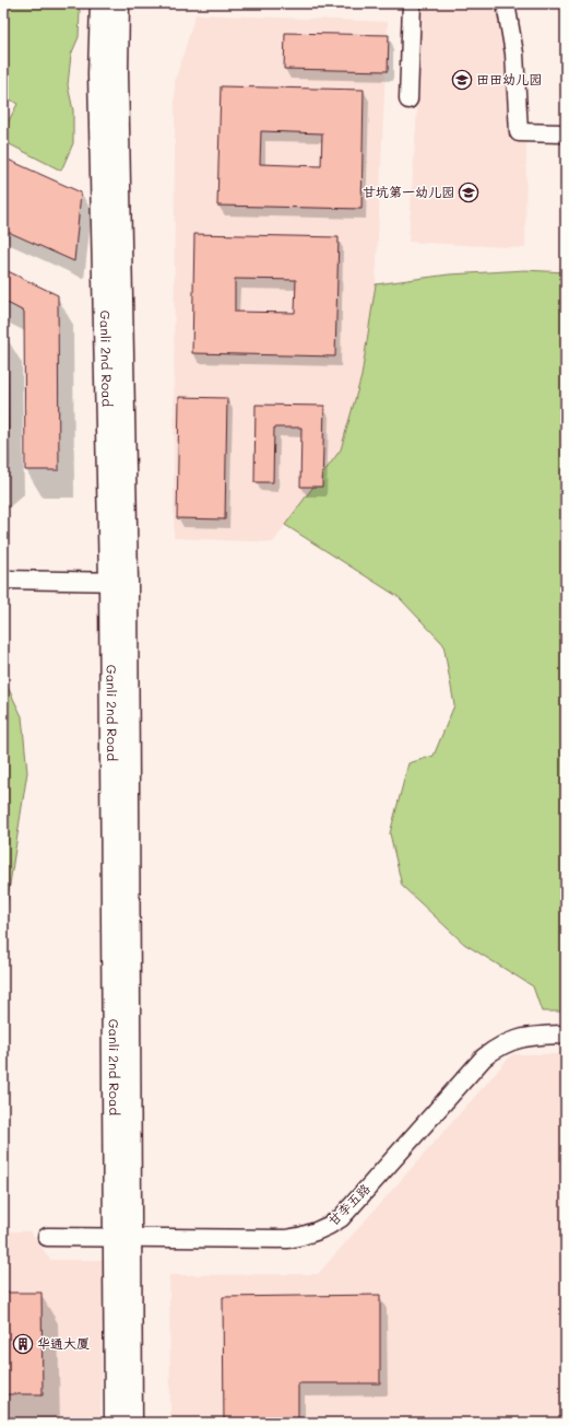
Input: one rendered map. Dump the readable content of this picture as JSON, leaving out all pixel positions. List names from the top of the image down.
{
  "streets": {
    "main road": ["Ganli 2nd Road"],
    "street": ["甘李五路"]
  },
  "crossings": [
    ["Ganli 2nd Road", "甘李五路"]
  ],
  "places": {
    "school or university": ["田田幼儿园", "甘坑第一幼儿园"],
    "building": ["华通大厦"]
  }
}
